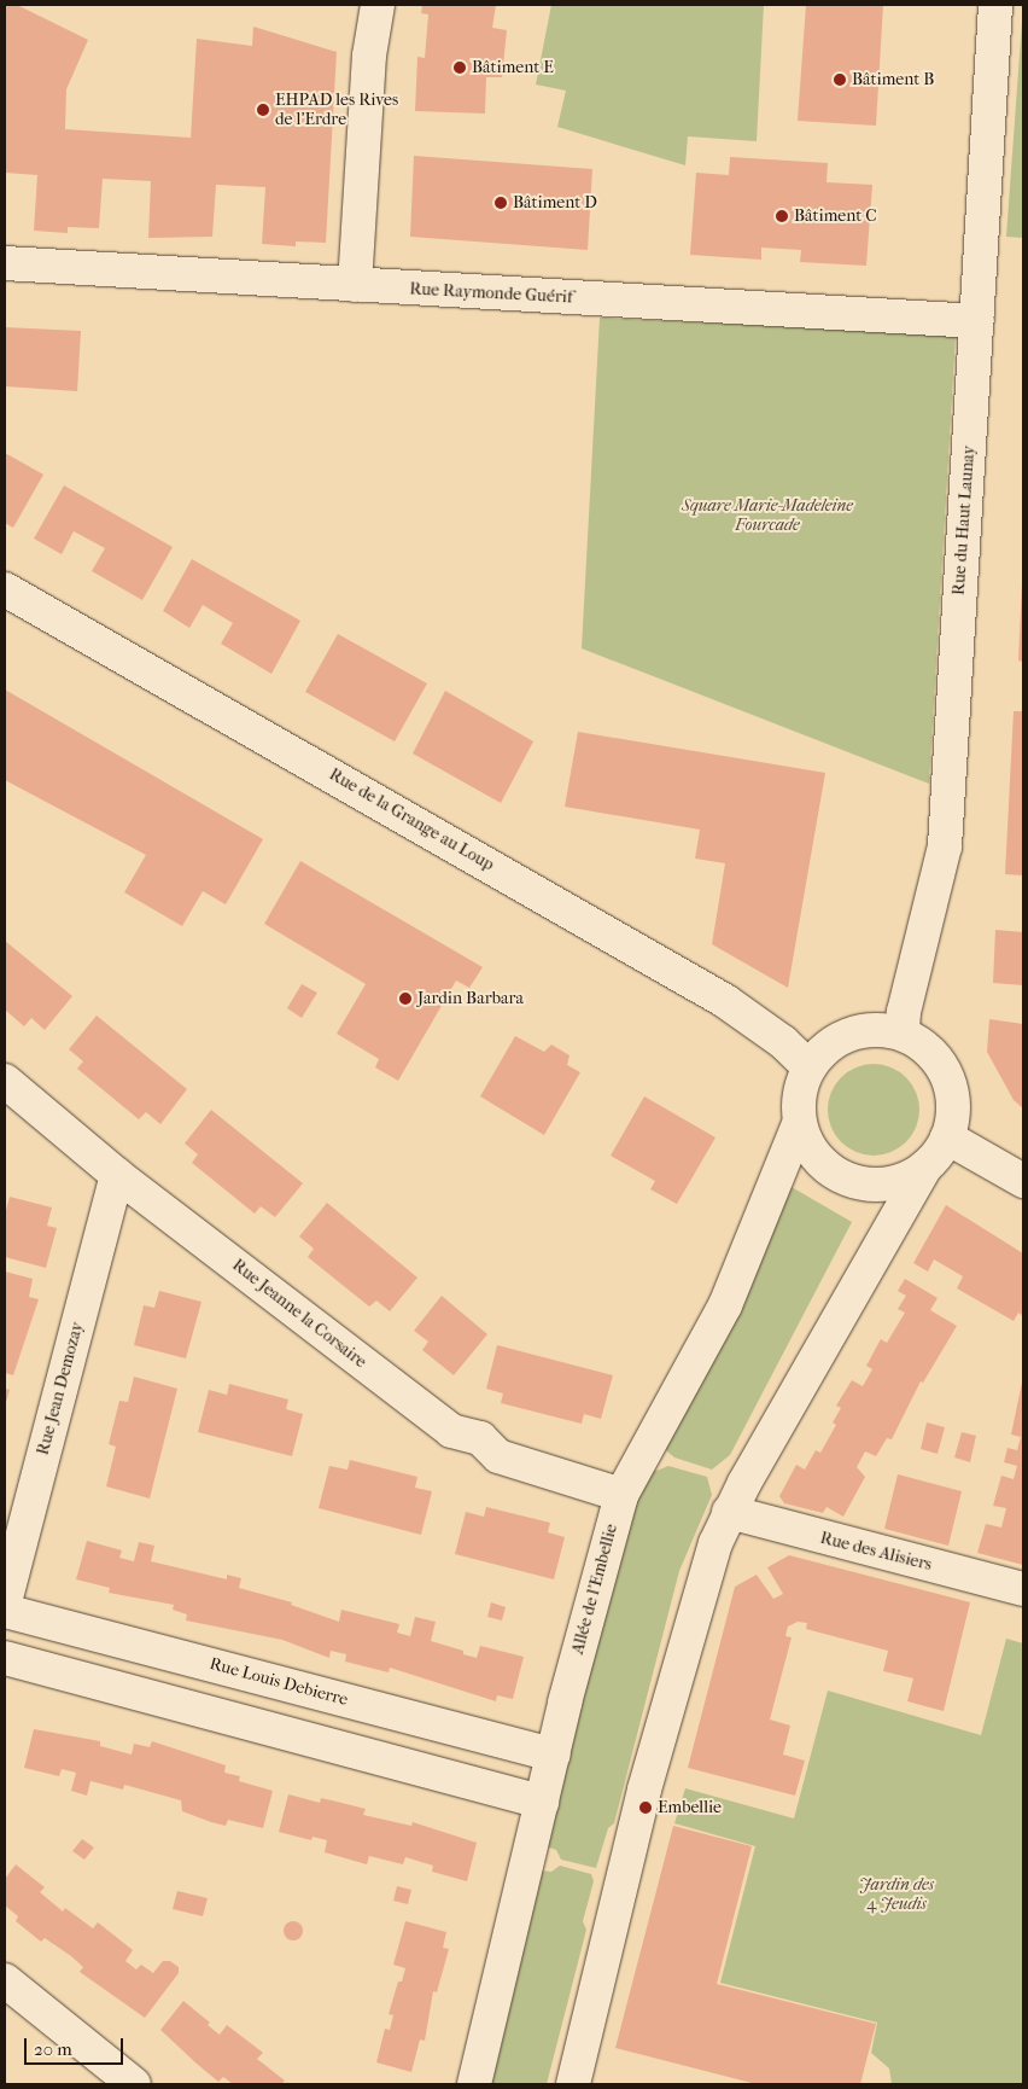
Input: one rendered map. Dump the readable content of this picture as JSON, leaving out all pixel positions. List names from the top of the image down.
{
  "streets": {
    "street": [
      "Rue Raymonde Guérif",
      "Rue du Haut Launay",
      "Rue de la Grange au Loup",
      "Rue Jeanne la Corsaire",
      "Rue Jean Demozay",
      "Rue des Alisiers",
      "Allée de l'Embellie",
      "Rue Louis Debierre"
    ]
  },
  "crossings": [
    ["Rue Raymonde Guérif", "Rue du Haut Launay"],
    ["Rue du Haut Launay", "Rue de la Grange au Loup"],
    ["Rue du Haut Launay", "Allée de l'Embellie"],
    ["Rue de la Grange au Loup", "Allée de l'Embellie"],
    ["Rue Jeanne la Corsaire", "Rue Jean Demozay"],
    ["Rue Jeanne la Corsaire", "Allée de l'Embellie"],
    ["Allée de l'Embellie", "Rue Louis Debierre"]
  ],
  "parks": ["Square Marie-Madeleine Fourcade", "Jardin des 4 Jeudis"],
  "places": [
    "Bâtiment E",
    "Bâtiment B",
    "EHPAD les Rives de l'Erdre",
    "Bâtiment D",
    "Bâtiment C",
    "Jardin Barbara",
    "Embellie"
  ],
  "scale_bar": "20 m"
}
